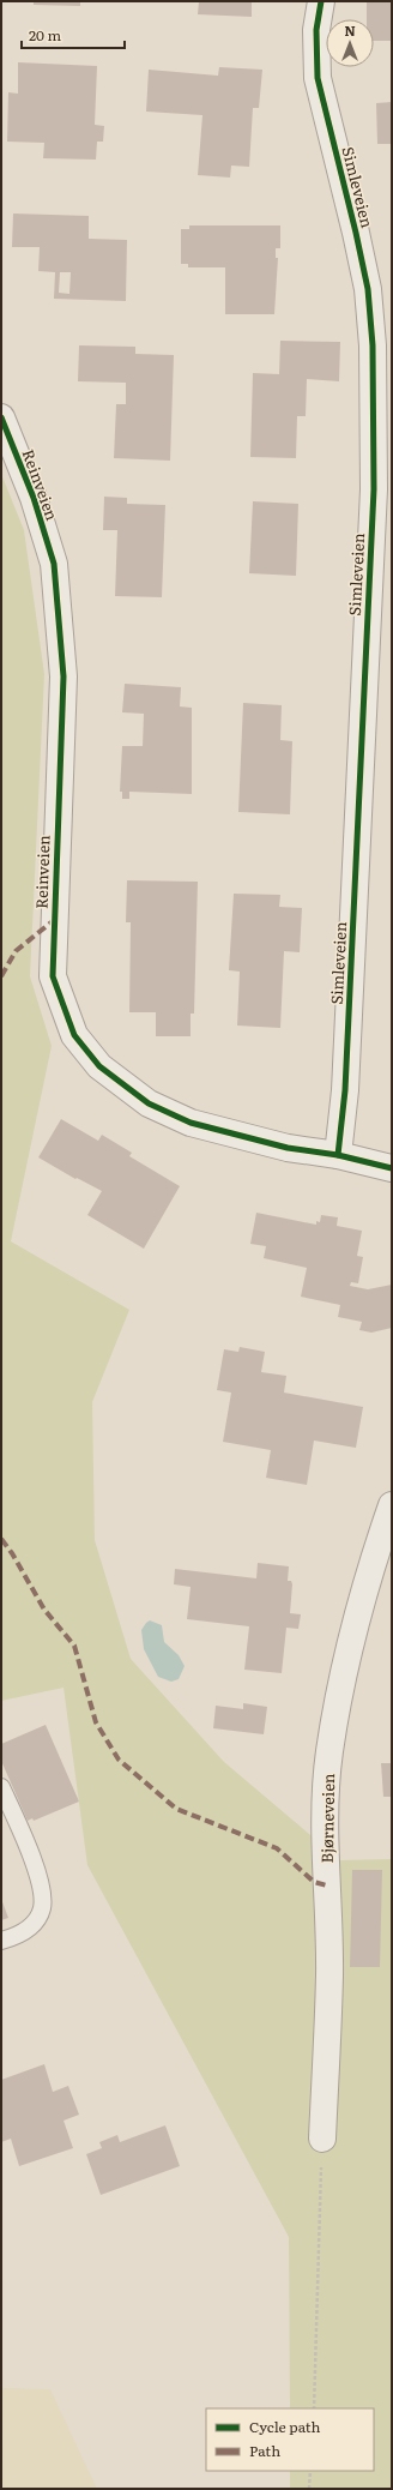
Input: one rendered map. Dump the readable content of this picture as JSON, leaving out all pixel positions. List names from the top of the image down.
{
  "streets": {
    "street": ["Simleveien", "Reinveien", "Bjørneveien"]
  },
  "crossings": [
    ["Simleveien", "Reinveien"]
  ],
  "legend": ["Cycle path", "Path"],
  "scale_bar": "20 m",
  "north": "top"
}
